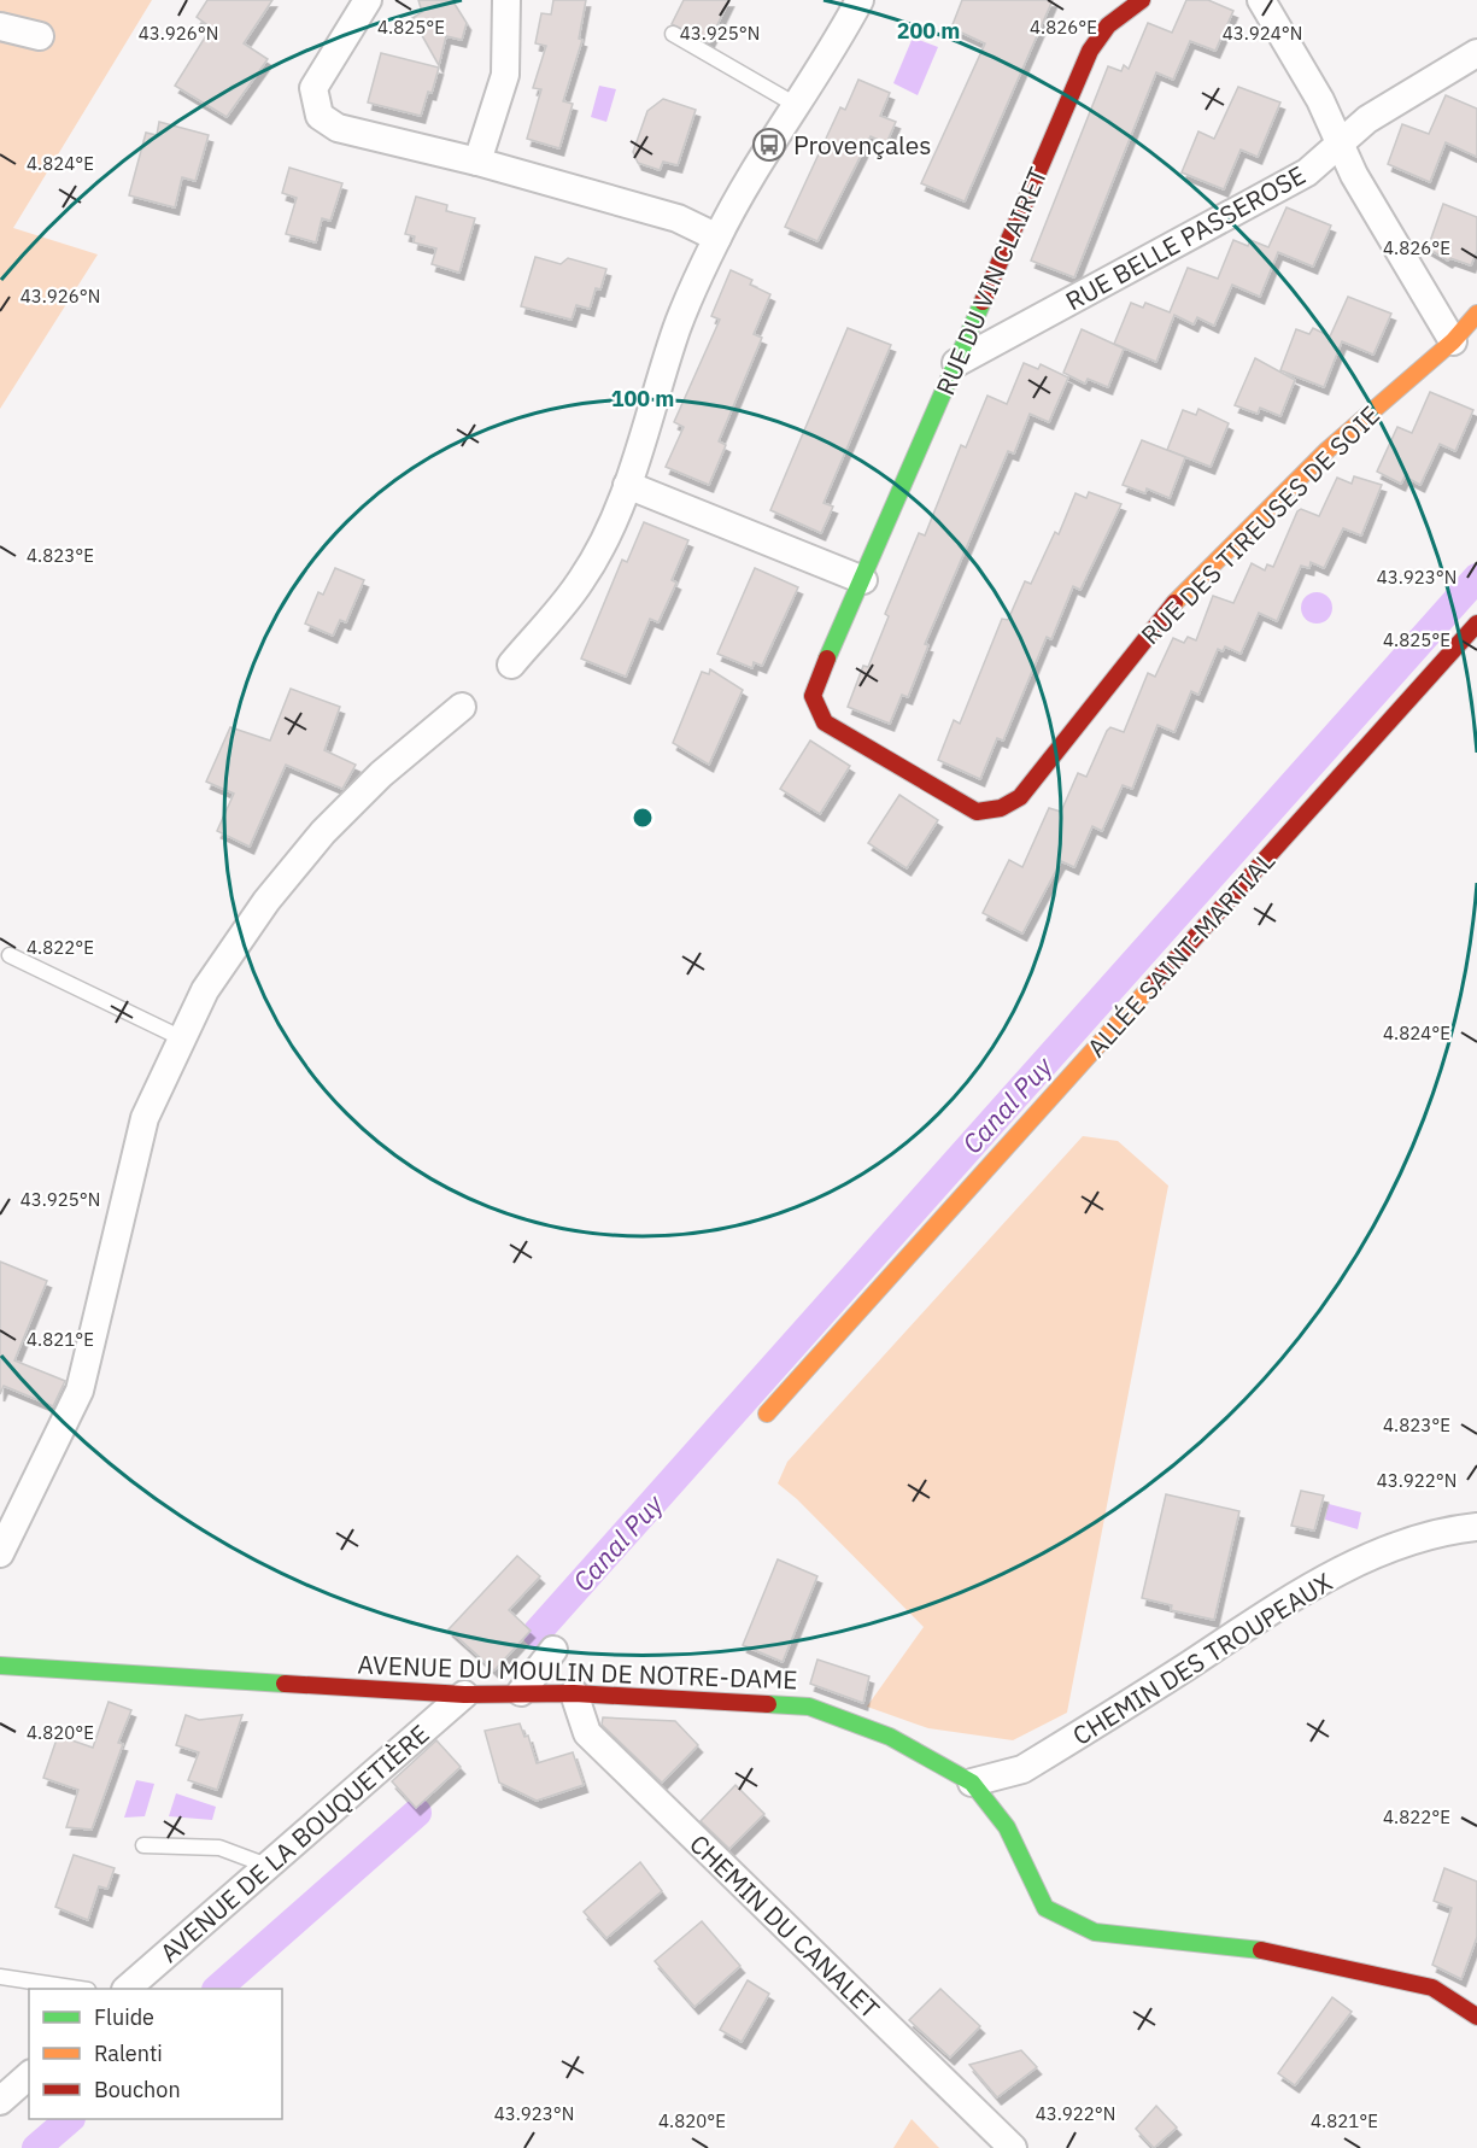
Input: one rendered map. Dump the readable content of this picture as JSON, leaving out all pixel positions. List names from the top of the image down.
{
  "streets": {
    "street": [
      "RUE BELLE PASSEROSE",
      "RUE DU VIN CLAIRET",
      "RUE DES TIREUSES DE SOIE",
      "ALLÉE SAINT-MARTIAL",
      "CHEMIN DES TROUPEAUX",
      "AVENUE DU MOULIN DE NOTRE-DAME",
      "AVENUE DE LA BOUQUETIÈRE",
      "CHEMIN DU CANALET"
    ]
  },
  "crossings": [
    ["RUE BELLE PASSEROSE", "RUE DU VIN CLAIRET"],
    ["RUE DU VIN CLAIRET", "RUE DES TIREUSES DE SOIE"],
    ["CHEMIN DES TROUPEAUX", "AVENUE DU MOULIN DE NOTRE-DAME"],
    ["AVENUE DU MOULIN DE NOTRE-DAME", "AVENUE DE LA BOUQUETIÈRE"],
    ["AVENUE DU MOULIN DE NOTRE-DAME", "CHEMIN DU CANALET"]
  ],
  "water": ["Canal Puy"],
  "places": {
    "bus stop": ["Provençales"]
  },
  "legend": ["Fluide", "Ralenti", "Bouchon"],
  "coordinates": [
    "4.825°E",
    "4.826°E",
    "43.926°N",
    "43.925°N",
    "43.924°N",
    "4.824°E",
    "4.823°E",
    "43.923°N",
    "4.822°E",
    "4.821°E",
    "43.922°N",
    "4.820°E"
  ],
  "rings": ["200 m", "100 m"]
}
